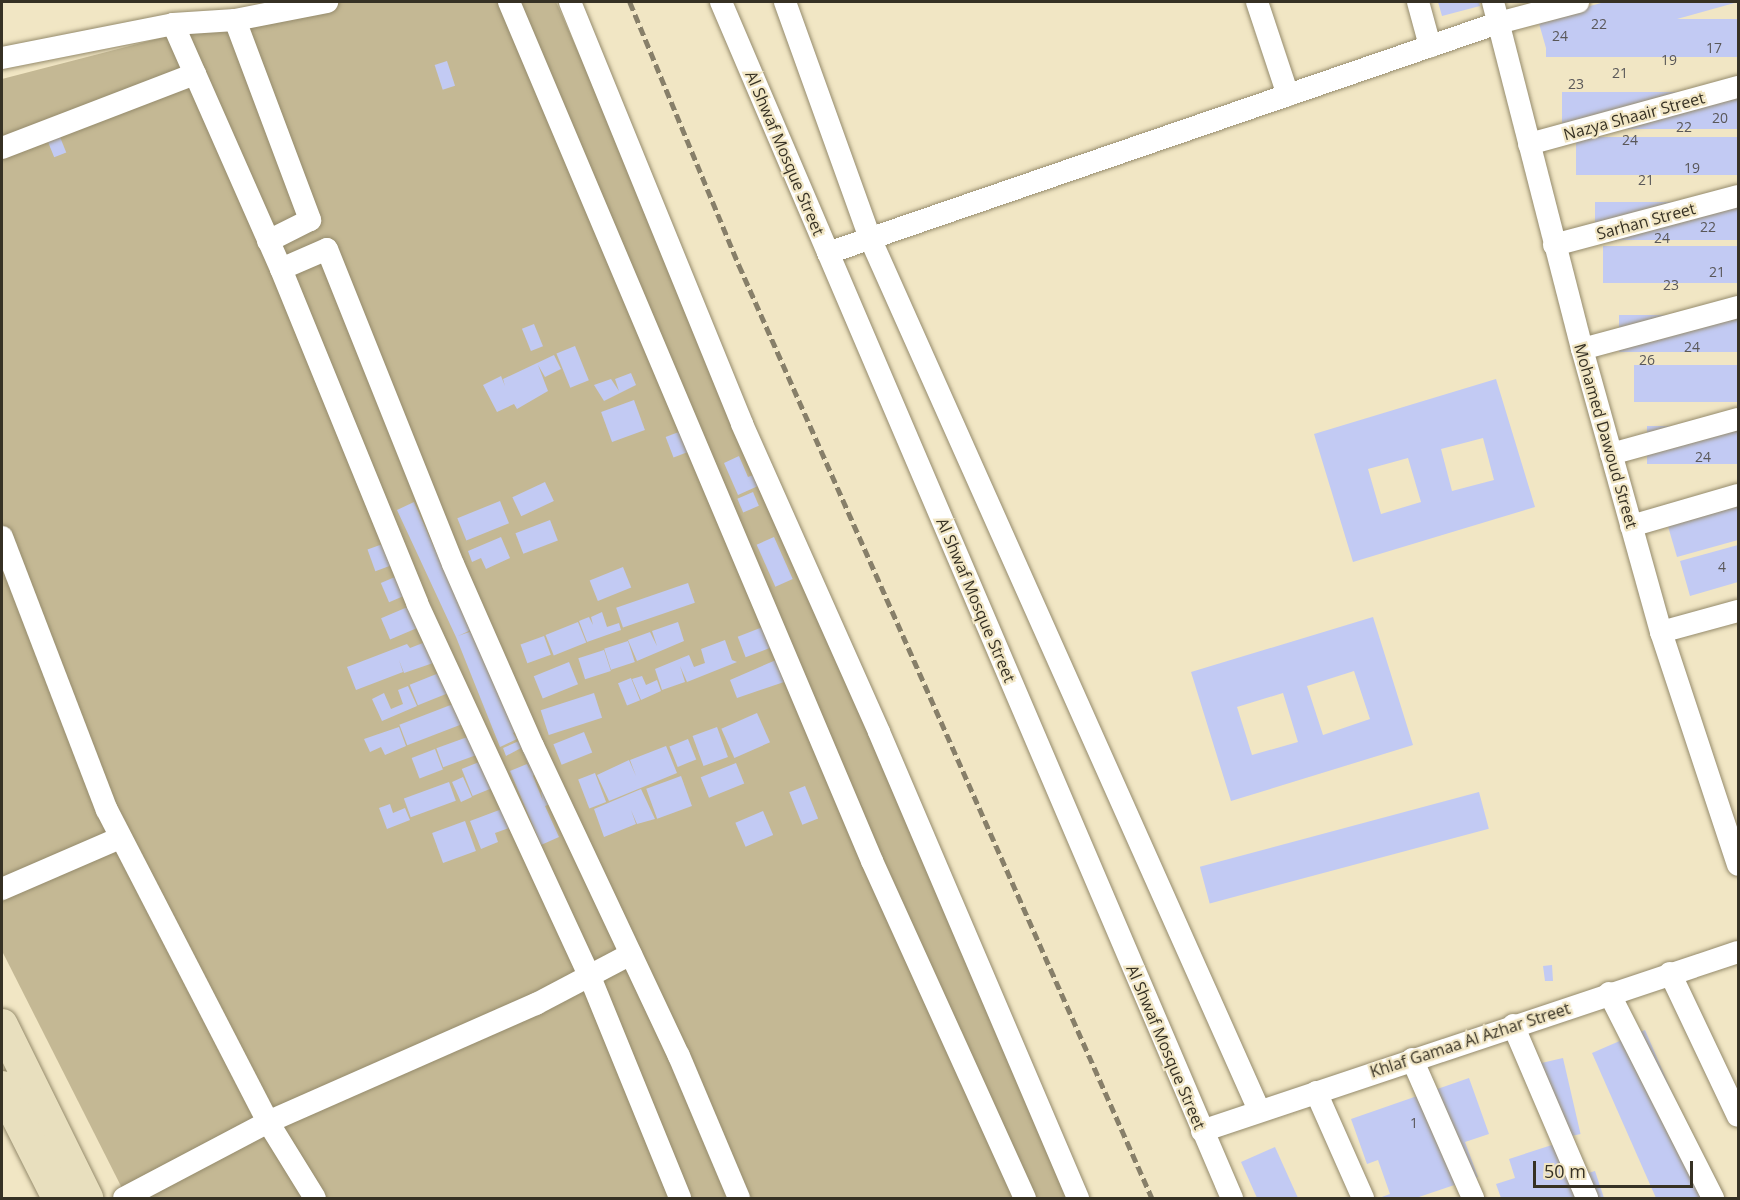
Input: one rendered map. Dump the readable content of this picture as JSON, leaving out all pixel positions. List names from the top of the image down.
{
  "streets": {
    "street": [
      "Nazya Shaair Street",
      "Al Shwaf Mosque Street",
      "Sarhan Street",
      "Mohamed Dawoud Street",
      "Khlaf Gamaa Al Azhar Street"
    ]
  },
  "crossings": [
    ["Nazya Shaair Street", "Mohamed Dawoud Street"],
    ["Al Shwaf Mosque Street", "Khlaf Gamaa Al Azhar Street"],
    ["Sarhan Street", "Mohamed Dawoud Street"]
  ],
  "house_numbers": [
    "22",
    "24",
    "17",
    "19",
    "21",
    "23",
    "20",
    "22",
    "24",
    "19",
    "21",
    "22",
    "24",
    "21",
    "23",
    "24",
    "26",
    "24",
    "4",
    "1"
  ],
  "scale_bar": "50 m"
}
